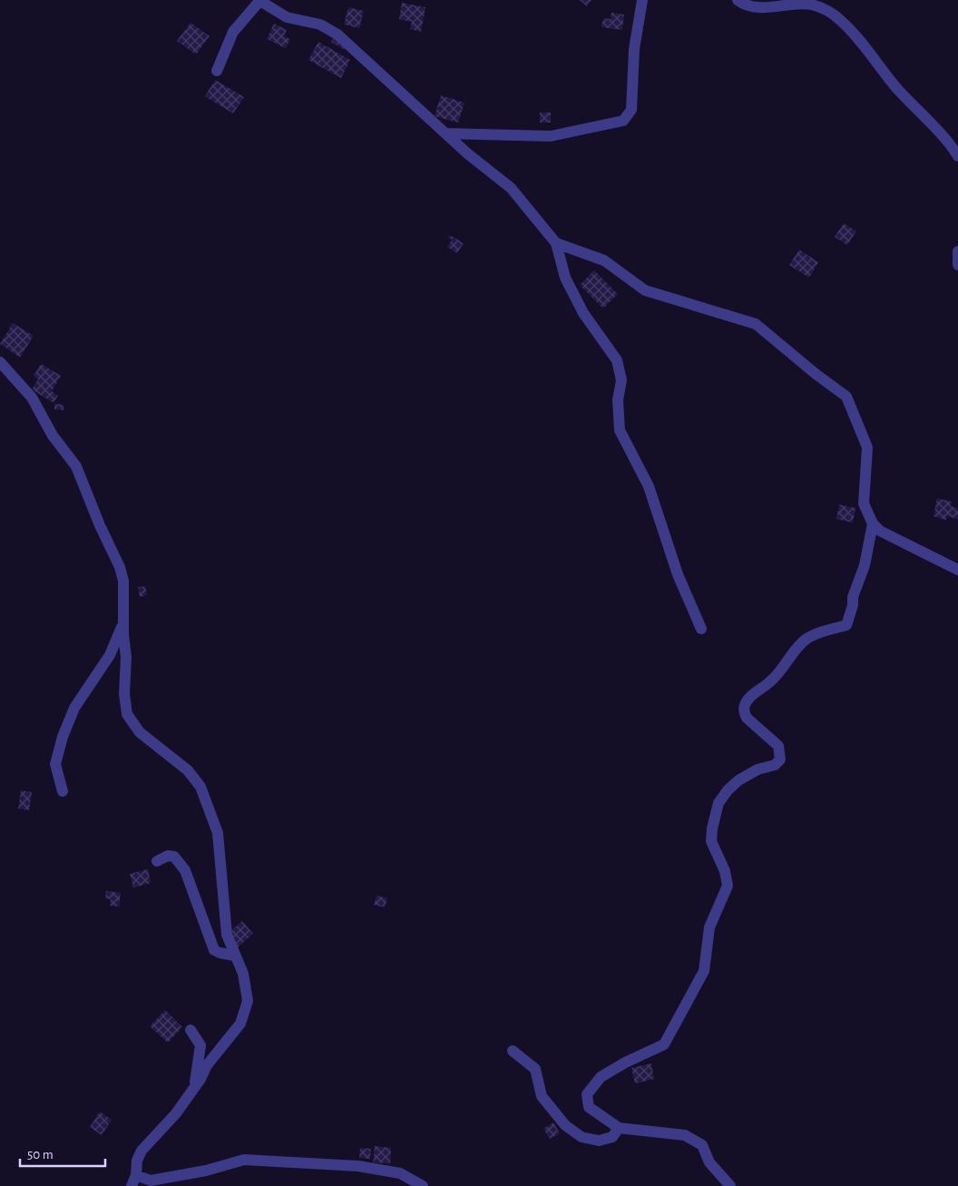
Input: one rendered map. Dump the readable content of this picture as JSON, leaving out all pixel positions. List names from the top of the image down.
{
  "scale_bar": "50 m"
}
